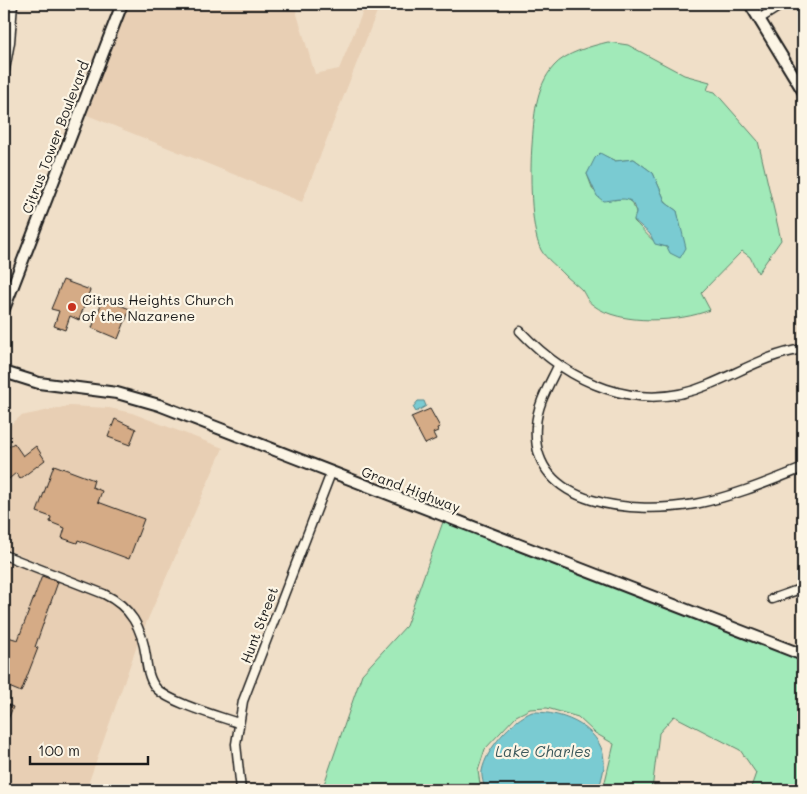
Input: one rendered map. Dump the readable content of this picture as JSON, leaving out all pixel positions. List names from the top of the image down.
{
  "streets": {
    "street": ["Citrus Tower Boulevard", "Grand Highway", "Hunt Street"]
  },
  "crossings": [
    ["Grand Highway", "Hunt Street"]
  ],
  "water": ["Lake Charles"],
  "places": ["Citrus Heights Church of the Nazarene"],
  "scale_bar": "100 m"
}
